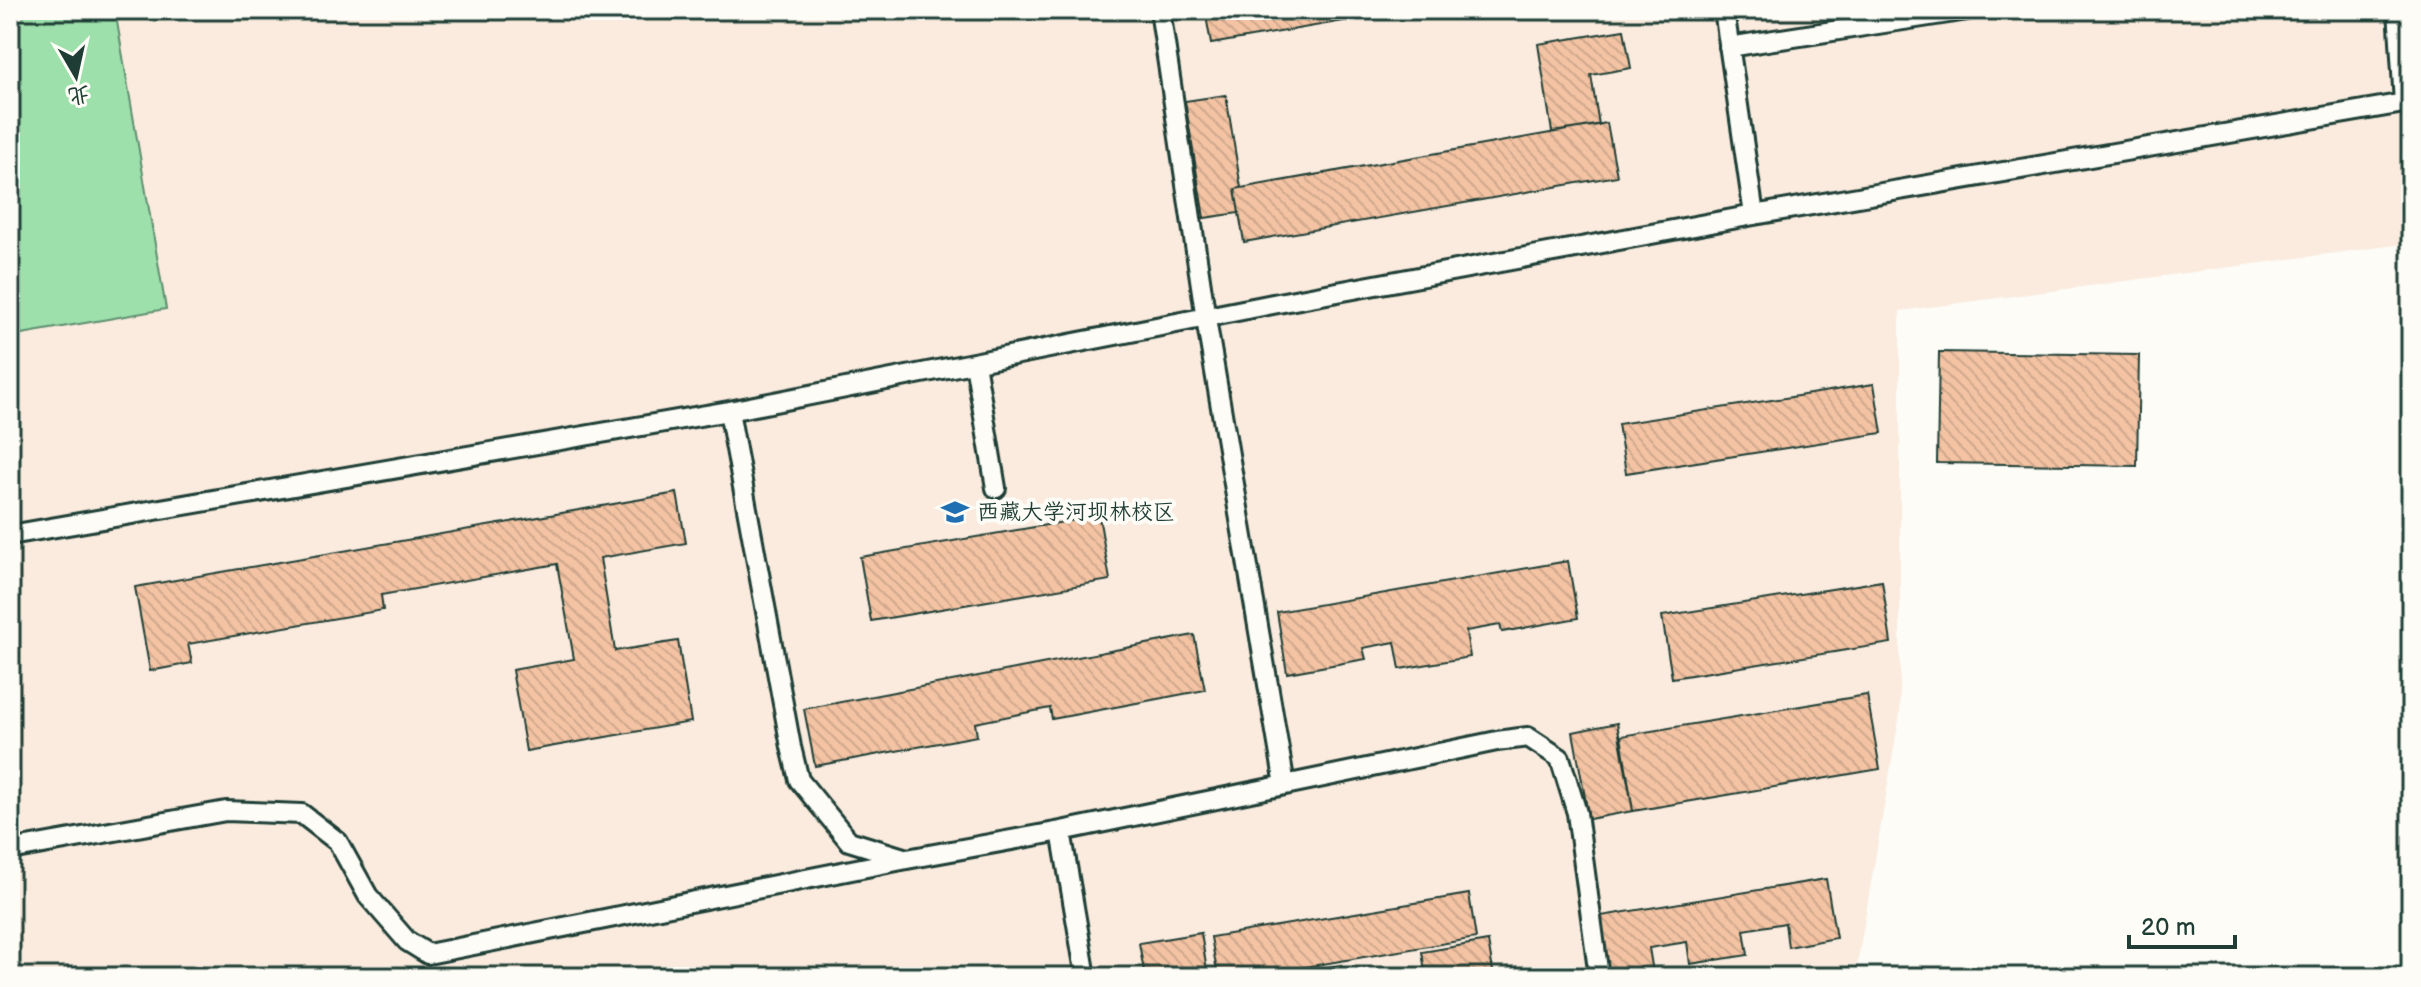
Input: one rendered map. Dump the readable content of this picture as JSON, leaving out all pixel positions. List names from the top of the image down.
{
  "places": {
    "school or university": ["西藏大学河坝林校区"]
  },
  "scale_bar": "20 m",
  "north": "bottom"
}
